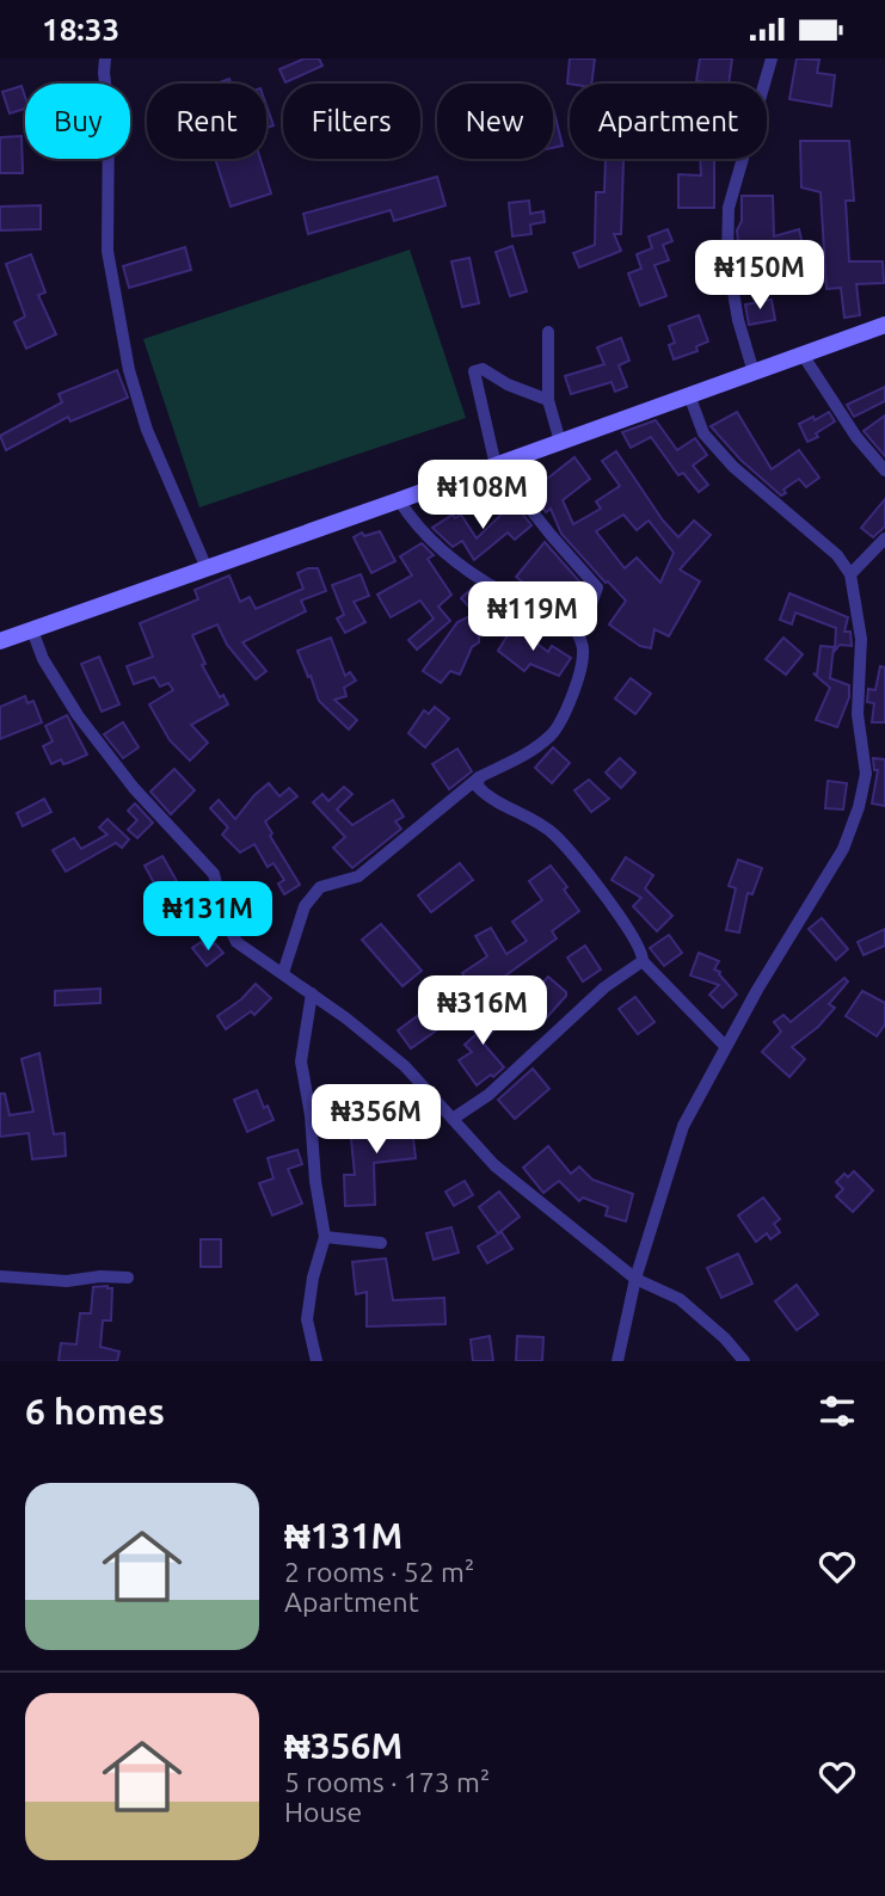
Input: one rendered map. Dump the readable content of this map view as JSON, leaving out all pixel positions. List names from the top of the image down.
{
  "page": {
    "status": "18:33",
    "chip": [
      "Buy",
      "Rent",
      "Filters",
      "New",
      "Apartment"
    ],
    "price": [
      "₦150M",
      "₦108M",
      "₦119M",
      "₦131M",
      "₦316M",
      "₦356M"
    ],
    "heading": "6 homes",
    "list": [
      {
        "name": "₦131M",
        "note": "2 rooms · 52 m² · Apartment"
      },
      {
        "name": "₦356M",
        "note": "5 rooms · 173 m² · House"
      }
    ]
  }
}
